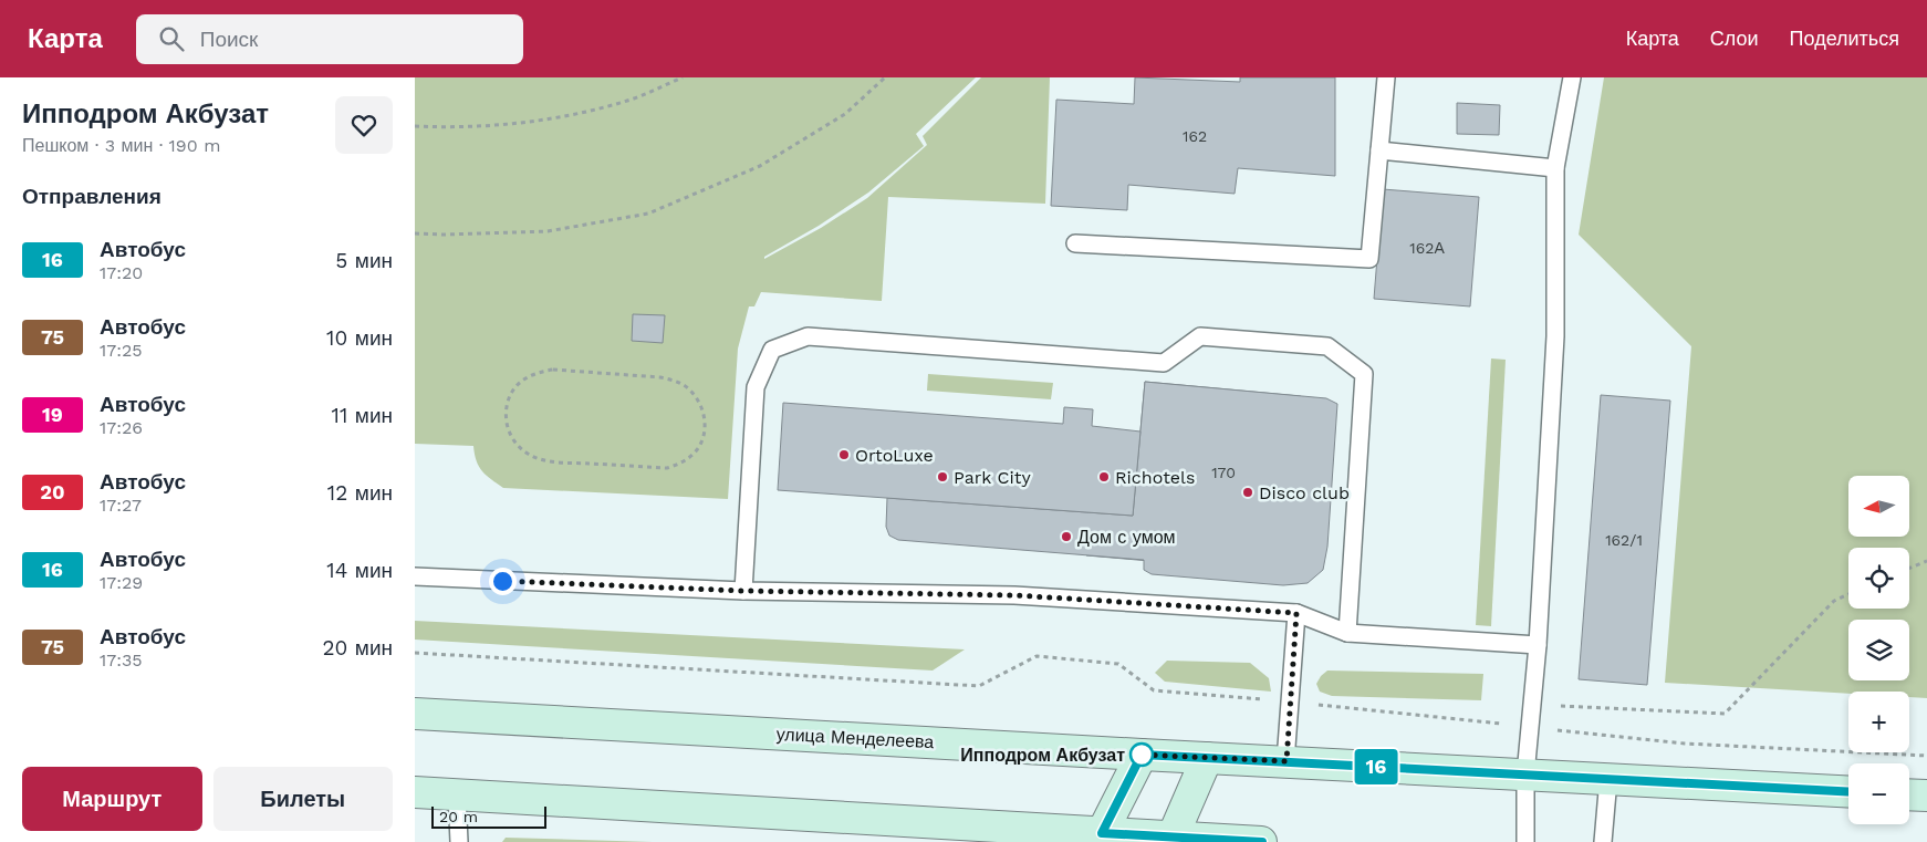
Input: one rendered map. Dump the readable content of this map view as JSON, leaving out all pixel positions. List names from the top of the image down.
{
  "streets": {
    "main road": ["улица Менделеева"]
  },
  "places": [
    "OrtoLuxe",
    "Park City",
    "Richotels",
    "Disco club",
    "Дом с умом",
    "Ипподром Акбузат"
  ],
  "lines": ["bus line 16"],
  "house_numbers": [
    "162",
    "162А",
    "170",
    "162/1"
  ],
  "scale_bar": "20 m",
  "north": "left",
  "page": {
    "header": "Карта",
    "search": "Поиск",
    "nav": ["Карта", "Слои", "Поделиться"],
    "heading": [
      ["Ипподром Акбузат", "Пешком · 3 мин · 190 m"],
      "Отправления"
    ],
    "on_map": "16",
    "list": [
      {
        "mark": "16",
        "name": "Автобус",
        "note": "17:20",
        "value": "5 мин"
      },
      {
        "mark": "75",
        "name": "Автобус",
        "note": "17:25",
        "value": "10 мин"
      },
      {
        "mark": "19",
        "name": "Автобус",
        "note": "17:26",
        "value": "11 мин"
      },
      {
        "mark": "20",
        "name": "Автобус",
        "note": "17:27",
        "value": "12 мин"
      },
      {
        "mark": "16",
        "name": "Автобус",
        "note": "17:29",
        "value": "14 мин"
      },
      {
        "mark": "75",
        "name": "Автобус",
        "note": "17:35",
        "value": "20 мин"
      }
    ],
    "map_buttons": ["+", "−"],
    "buttons": ["Маршрут", "Билеты"],
    "scale": "20 m"
  }
}
